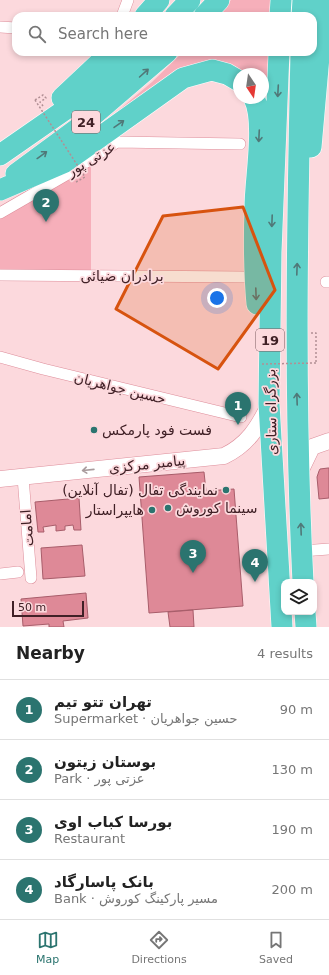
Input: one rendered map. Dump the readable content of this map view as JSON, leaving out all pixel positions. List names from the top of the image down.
{
  "streets": {
    "highway": ["24", "19", "بزرگراه ستاری"],
    "main road": ["پیامبر مرکزی"],
    "street": [
      "عزتی پور",
      "برادران ضیائی",
      "حسین جواهریان",
      "امامت"
    ]
  },
  "crossings": [
    ["بزرگراه ستاری", "پیامبر مرکزی"],
    ["پیامبر مرکزی", "امامت"]
  ],
  "one_way": ["پیامبر مرکزی"],
  "places": [
    "فست فود پارمکس",
    "نمایندگی تفال (تفال آنلاین)",
    "سینما کوروش",
    "هایپراستار"
  ],
  "scale_bar": "50 m",
  "north": "bottom",
  "page": {
    "search": "Search here",
    "pins": [
      "2",
      "1",
      "3",
      "4"
    ],
    "scale": "50 m",
    "heading": ["Nearby", "4 results"],
    "list": [
      {
        "mark": "1",
        "name": "تهران تتو تیم",
        "note": "Supermarket · حسین جواهریان",
        "value": "90 m"
      },
      {
        "mark": "2",
        "name": "بوستان زیتون",
        "note": "Park · عزتی پور",
        "value": "130 m"
      },
      {
        "mark": "3",
        "name": "بورسا کباب اوی",
        "note": "Restaurant",
        "value": "190 m"
      },
      {
        "mark": "4",
        "name": "بانک پاسارگاد",
        "note": "Bank · مسیر پارکینگ کوروش",
        "value": "200 m"
      }
    ],
    "nav": ["Map", "Directions", "Saved"]
  }
}
